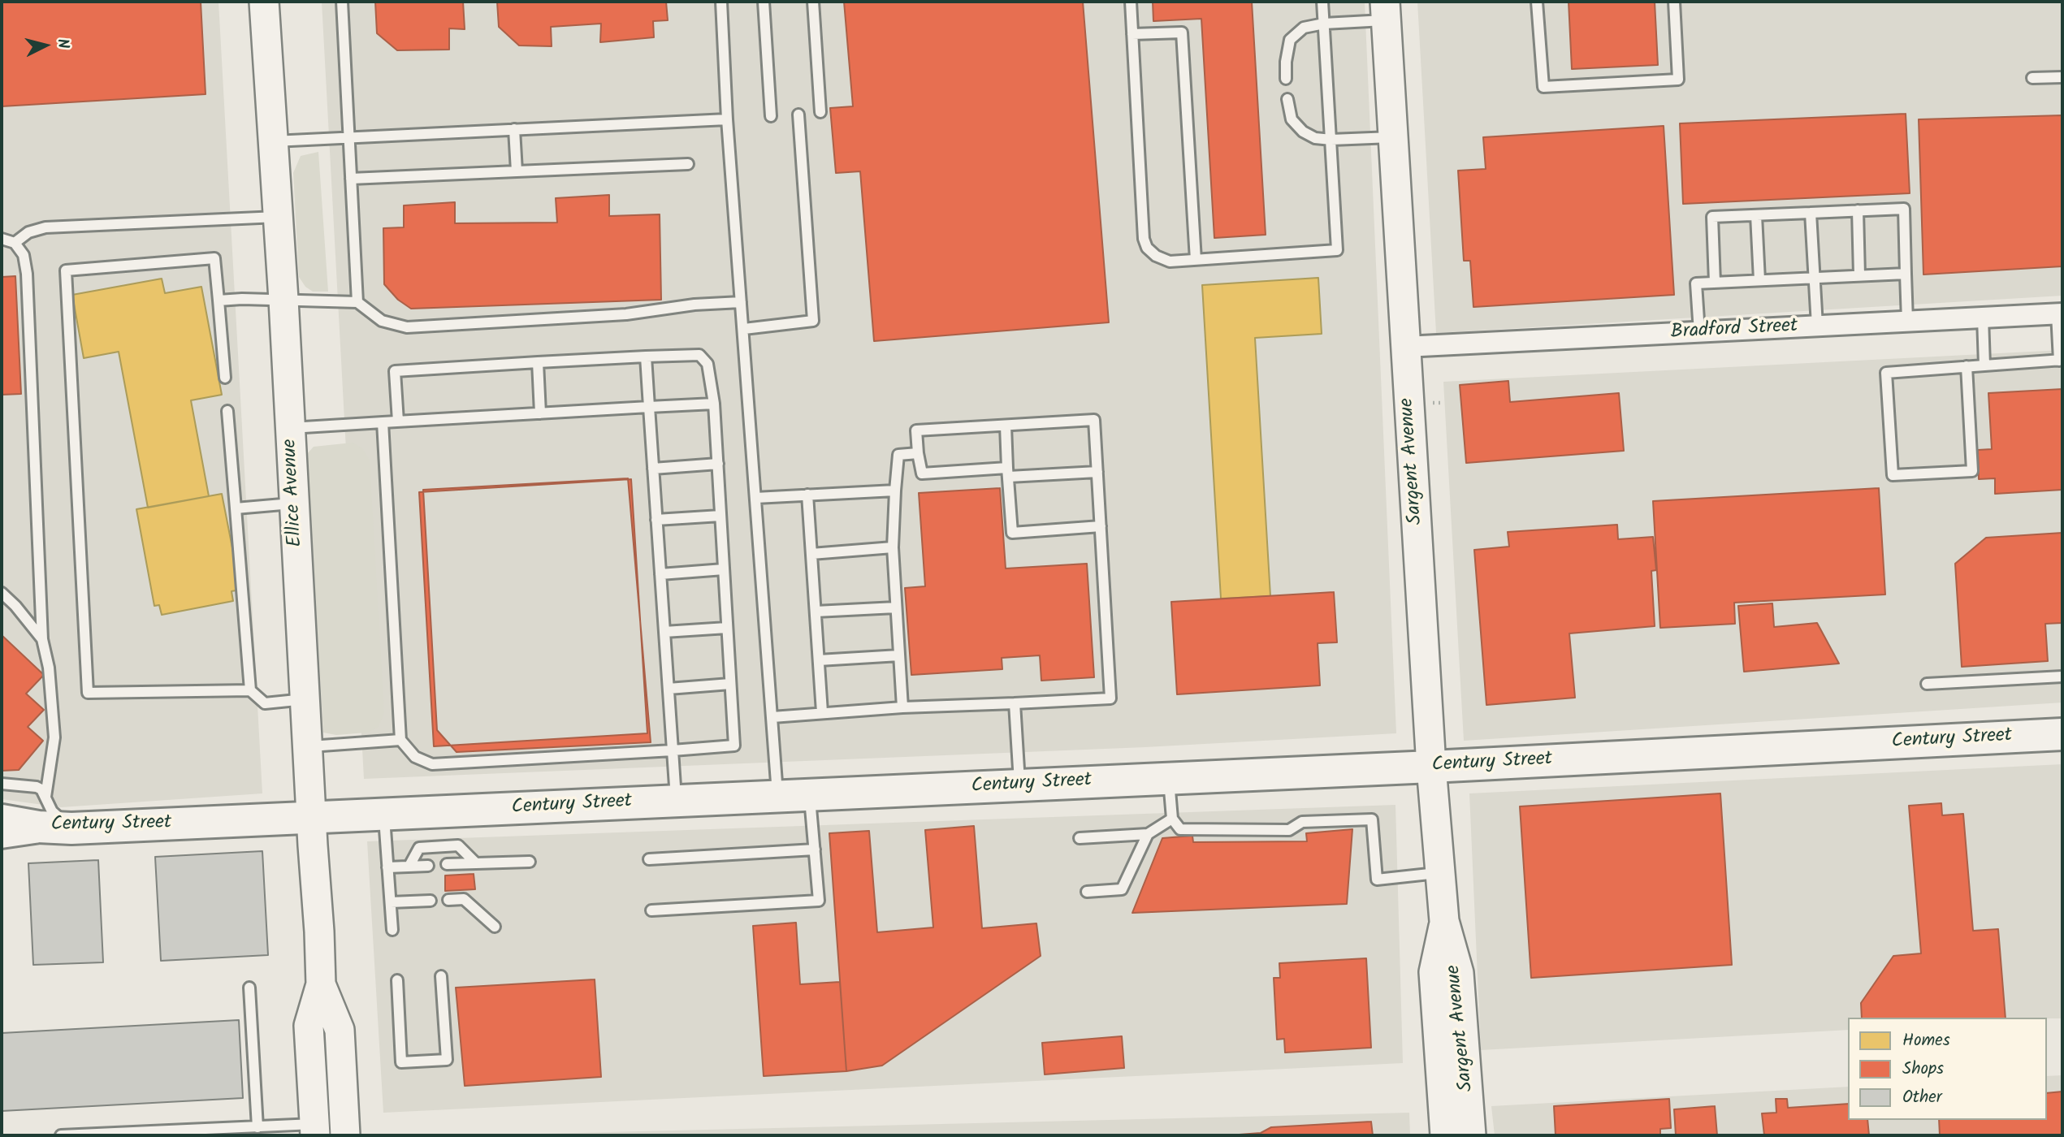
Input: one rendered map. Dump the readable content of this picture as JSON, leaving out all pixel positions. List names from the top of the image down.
{
  "streets": {
    "main road": ["Sargent Avenue", "Ellice Avenue", "Century Street"],
    "street": ["Bradford Street"]
  },
  "crossings": [
    ["Bradford Street", "Sargent Avenue"],
    ["Sargent Avenue", "Century Street"],
    ["Ellice Avenue", "Century Street"]
  ],
  "legend": ["Homes", "Shops", "Other"],
  "north": "right"
}
